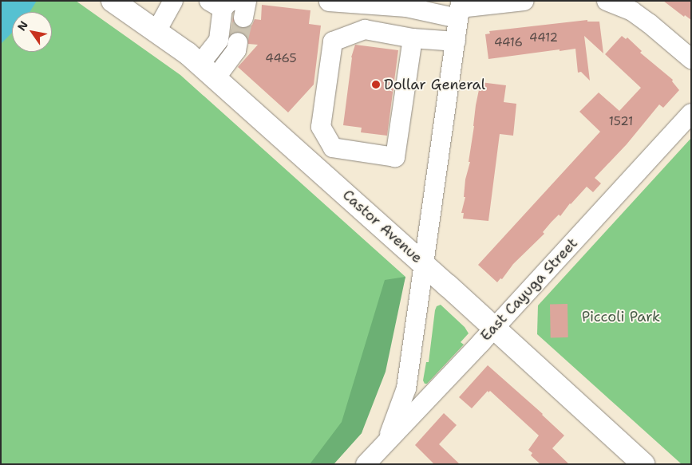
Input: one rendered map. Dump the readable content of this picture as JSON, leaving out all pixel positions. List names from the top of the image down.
{
  "streets": {
    "main road": ["Castor Avenue"],
    "street": ["East Cayuga Street"]
  },
  "crossings": [
    ["Castor Avenue", "East Cayuga Street"]
  ],
  "parks": ["Piccoli Park"],
  "places": ["Dollar General"],
  "house_numbers": [
    "4412",
    "4416",
    "4465",
    "1521"
  ],
  "north": "top left"
}
